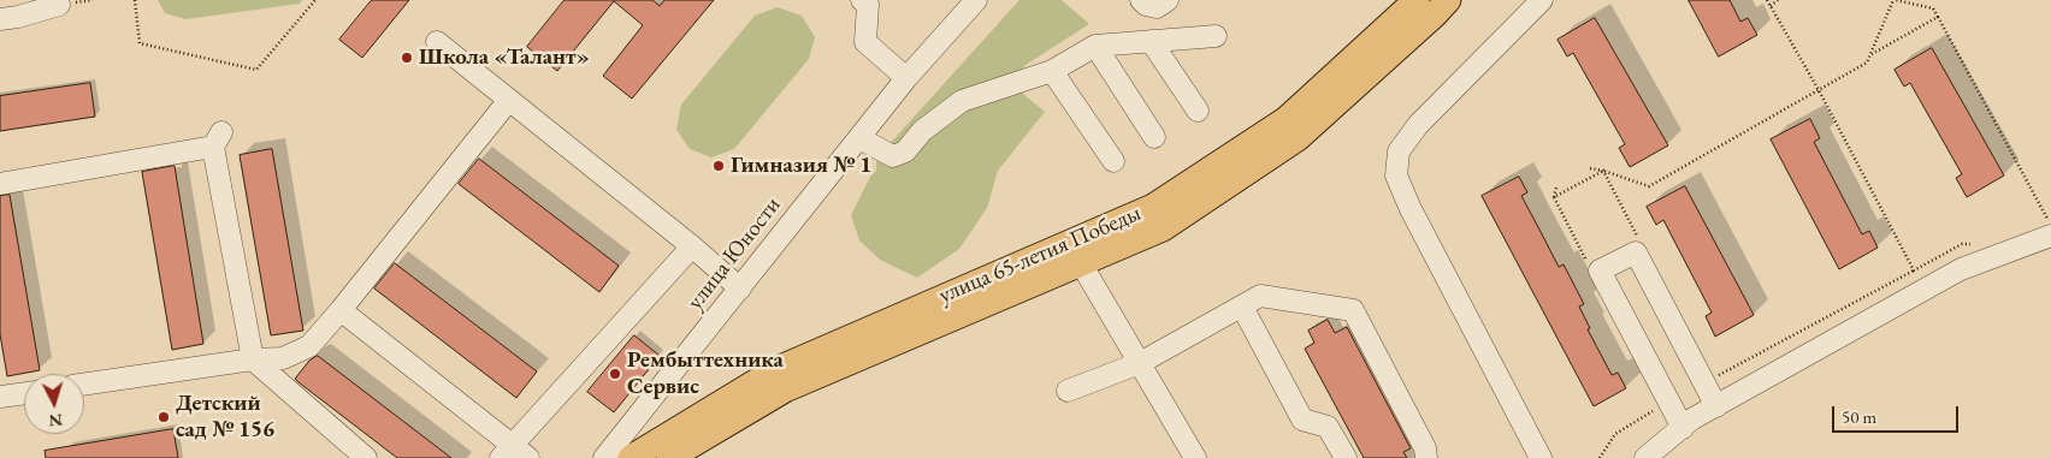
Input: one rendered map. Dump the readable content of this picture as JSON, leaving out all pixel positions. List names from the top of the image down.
{
  "streets": {
    "main road": ["улица 65-летия Победы"],
    "street": ["улица Юности"]
  },
  "places": [
    "Школа «Талант»",
    "Гимназия № 1",
    "Рембыттехника Сервис",
    "Детский сад № 156"
  ],
  "scale_bar": "50 m",
  "north": "bottom"
}
